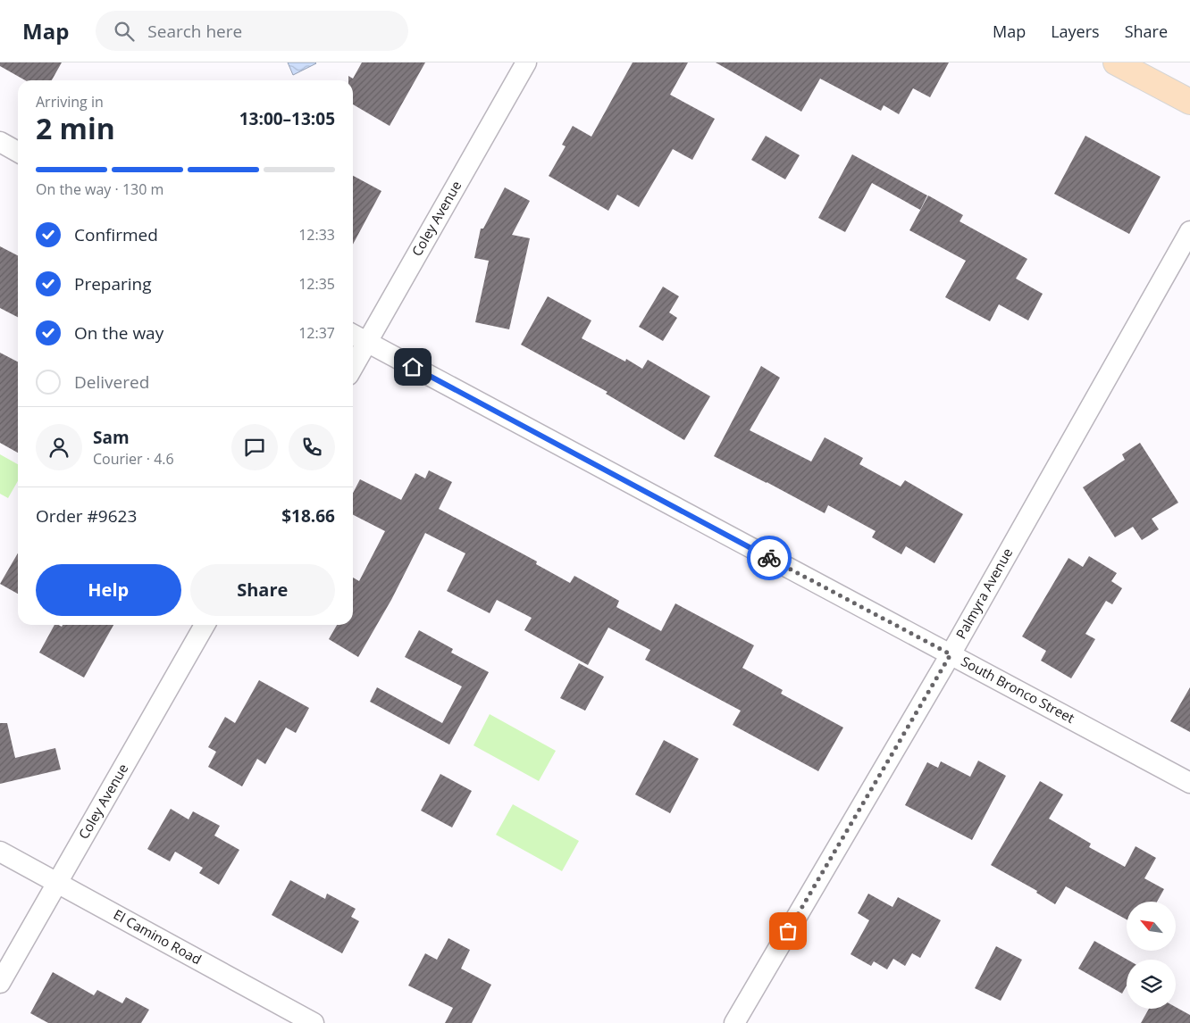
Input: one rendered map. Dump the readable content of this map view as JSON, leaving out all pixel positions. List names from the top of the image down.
{
  "streets": {
    "street": [
      "Coley Avenue",
      "Palmyra Avenue",
      "South Bronco Street",
      "El Camino Road"
    ]
  },
  "crossings": [
    ["Coley Avenue", "South Bronco Street"],
    ["Coley Avenue", "El Camino Road"],
    ["Palmyra Avenue", "South Bronco Street"]
  ],
  "north": "top left",
  "page": {
    "header": "Map",
    "search": "Search here",
    "nav": ["Map", "Layers", "Share"],
    "heading": ["2 min", "Arriving in", "13:00–13:05"],
    "panel": [
      "Sam",
      "Courier · 4.6",
      "Order #9623",
      "$18.66"
    ],
    "bar": "On the way · 130 m",
    "list": [
      ["Confirmed", "12:33"],
      ["Preparing", "12:35"],
      ["On the way", "12:37"],
      "Delivered"
    ],
    "buttons": ["Help", "Share"]
  }
}
